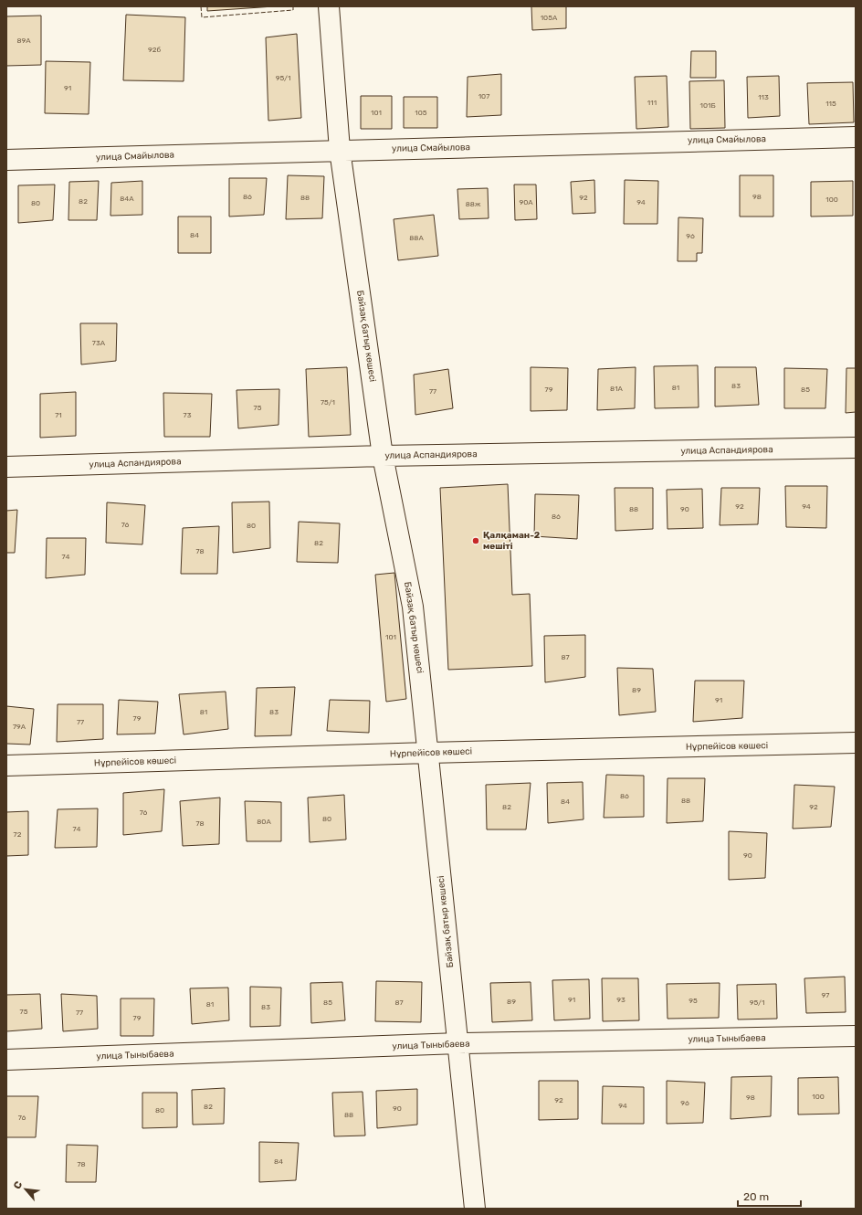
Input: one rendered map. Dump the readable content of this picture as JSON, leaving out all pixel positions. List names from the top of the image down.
{
  "streets": {
    "street": [
      "улица Смайылова",
      "Байзақ батыр көшесі",
      "улица Аспандиярова",
      "Нұрпейісов көшесі",
      "улица Тыныбаева"
    ]
  },
  "crossings": [
    ["улица Смайылова", "Байзақ батыр көшесі"],
    ["Байзақ батыр көшесі", "улица Аспандиярова"],
    ["Байзақ батыр көшесі", "Нұрпейісов көшесі"],
    ["Байзақ батыр көшесі", "улица Тыныбаева"]
  ],
  "places": ["Қалқаман-2 мешіті"],
  "house_numbers": [
    "105А",
    "89А",
    "92б",
    "95/1",
    "91",
    "107",
    "113",
    "111",
    "115",
    "101Б",
    "101",
    "105",
    "86",
    "98",
    "88",
    "92",
    "84А",
    "100",
    "82",
    "90А",
    "94",
    "80",
    "88ж",
    "84",
    "96",
    "88А",
    "73А",
    "83",
    "81",
    "81А",
    "79",
    "85",
    "77",
    "75/1",
    "75",
    "71",
    "73",
    "92",
    "94",
    "88",
    "90",
    "86",
    "76",
    "80",
    "82",
    "78",
    "74",
    "101",
    "87",
    "89",
    "91",
    "81",
    "83",
    "79",
    "77",
    "79А",
    "86",
    "88",
    "84",
    "82",
    "92",
    "76",
    "80",
    "80А",
    "78",
    "74",
    "72",
    "90",
    "97",
    "91",
    "93",
    "95",
    "89",
    "85",
    "87",
    "95/1",
    "81",
    "83",
    "75",
    "77",
    "79",
    "100",
    "98",
    "92",
    "96",
    "94",
    "82",
    "90",
    "80",
    "88",
    "76",
    "84",
    "78"
  ],
  "scale_bar": "20 m",
  "north": "top left"
}
